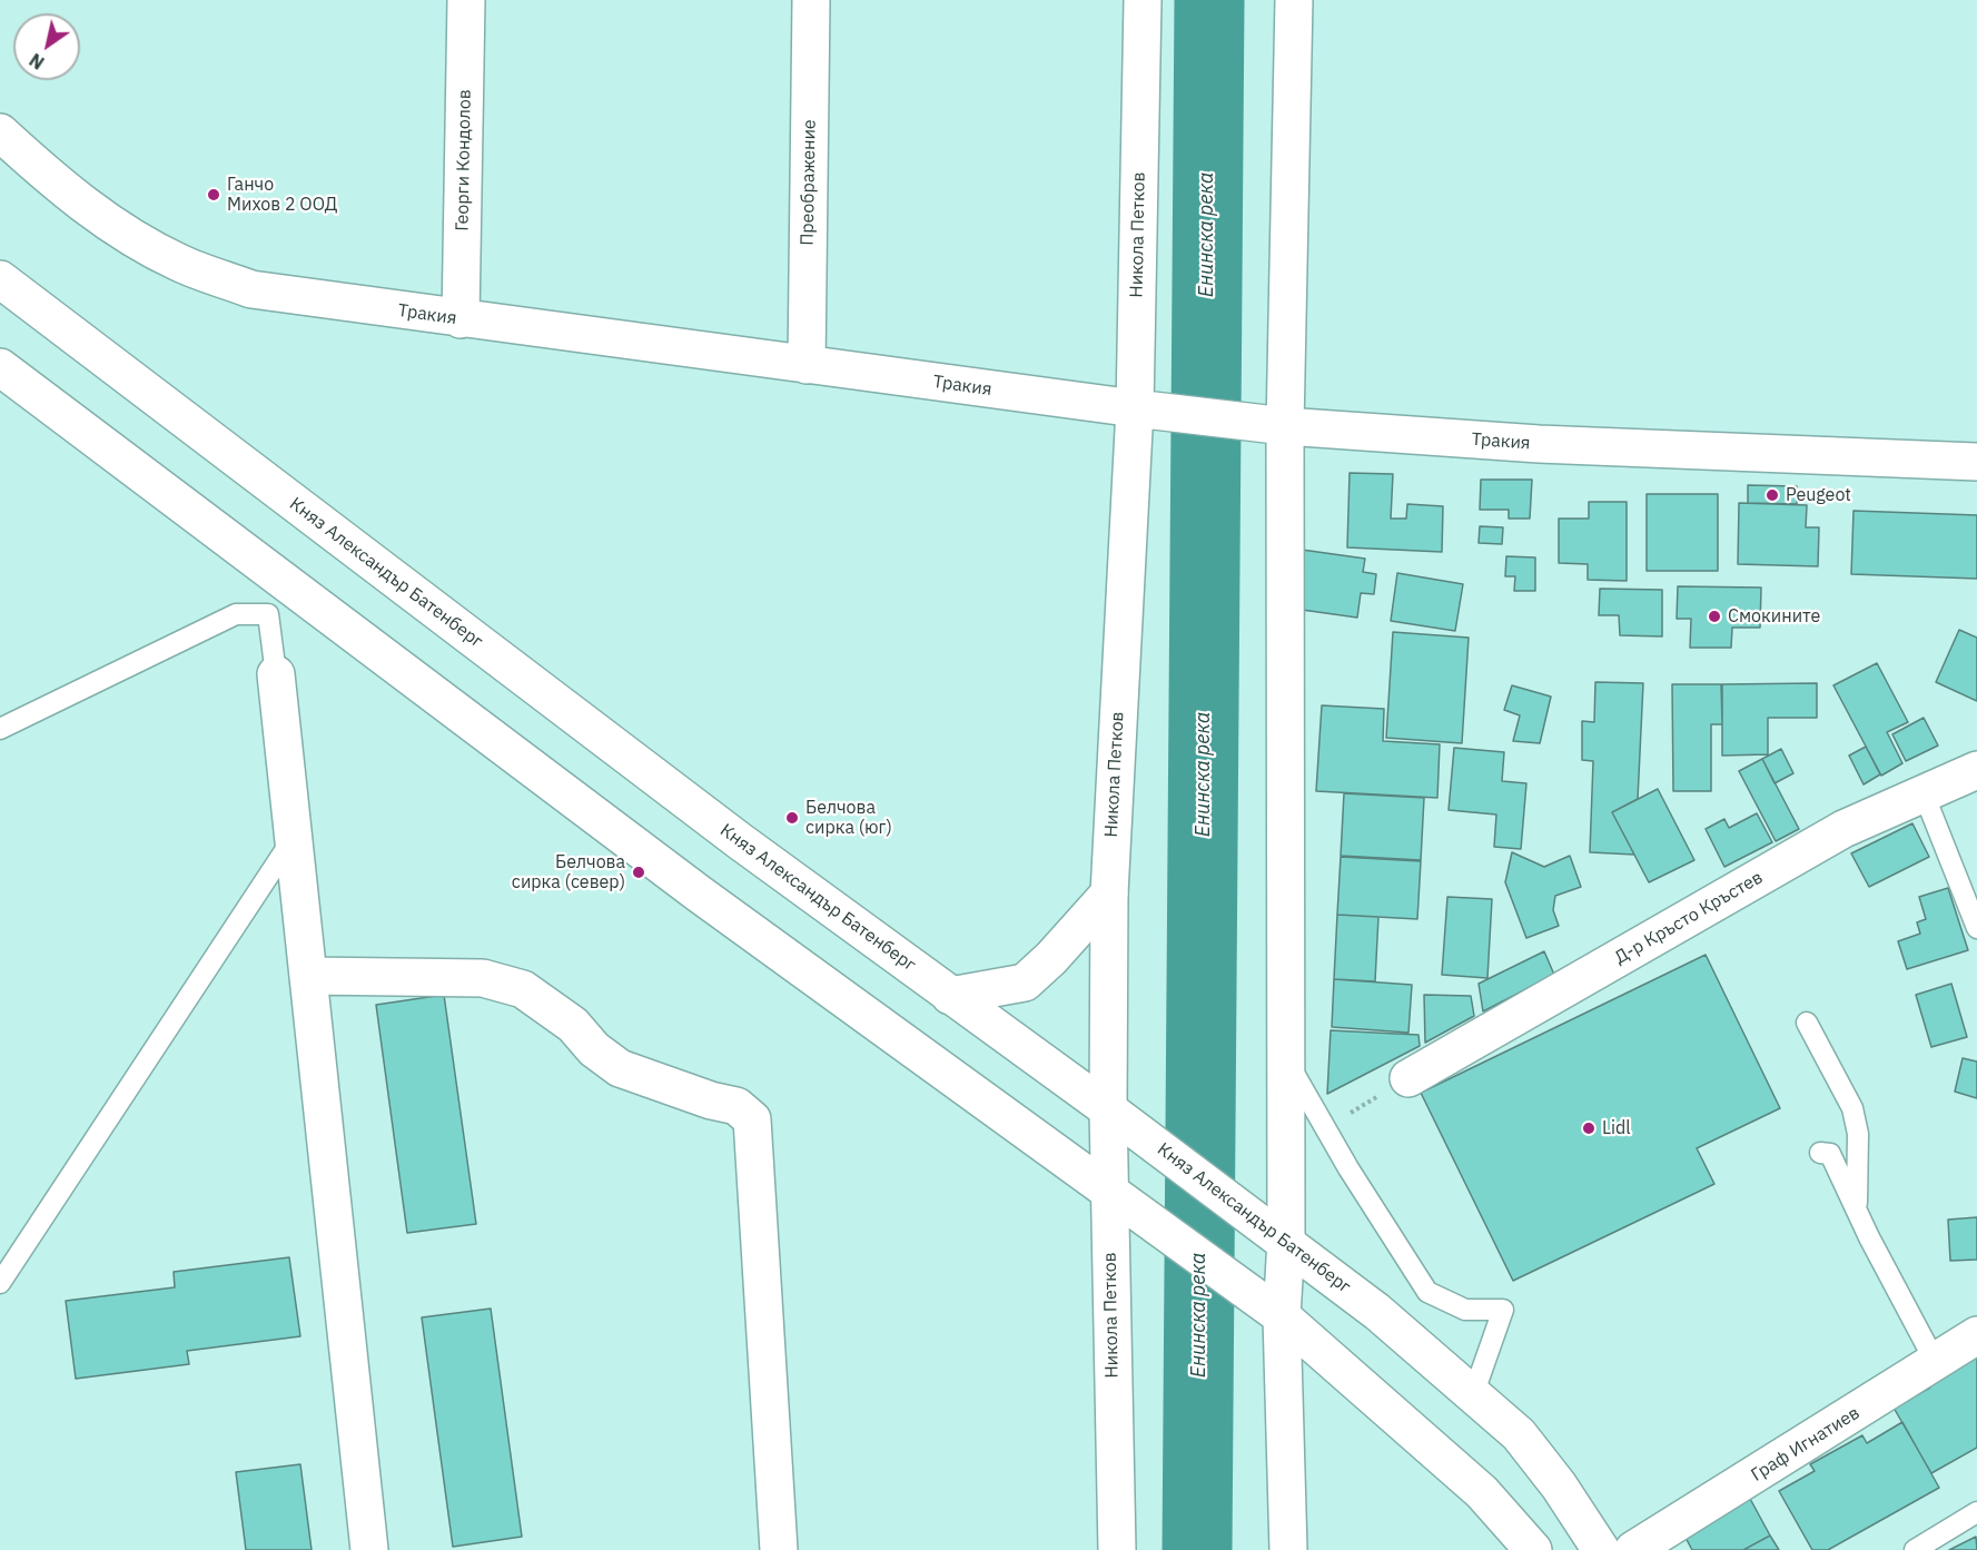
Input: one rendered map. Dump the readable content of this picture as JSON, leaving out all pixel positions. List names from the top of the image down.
{
  "streets": {
    "main road": [
      "Георги Кондолов",
      "Преображение",
      "Никола Петков",
      "Тракия",
      "Княз Александър Батенберг",
      "Д-р Кръсто Кръстев",
      "Граф Игнатиев"
    ]
  },
  "crossings": [
    ["Георги Кондолов", "Тракия"],
    ["Преображение", "Тракия"],
    ["Никола Петков", "Тракия"],
    ["Никола Петков", "Княз Александър Батенберг"]
  ],
  "water": ["Енинска река"],
  "places": [
    "Ганчо Михов 2 ООД",
    "Peugeot",
    "Смокините",
    "Белчова сирка (юг)",
    "Белчова сирка (север)",
    "Lidl"
  ],
  "north": "bottom left"
}
